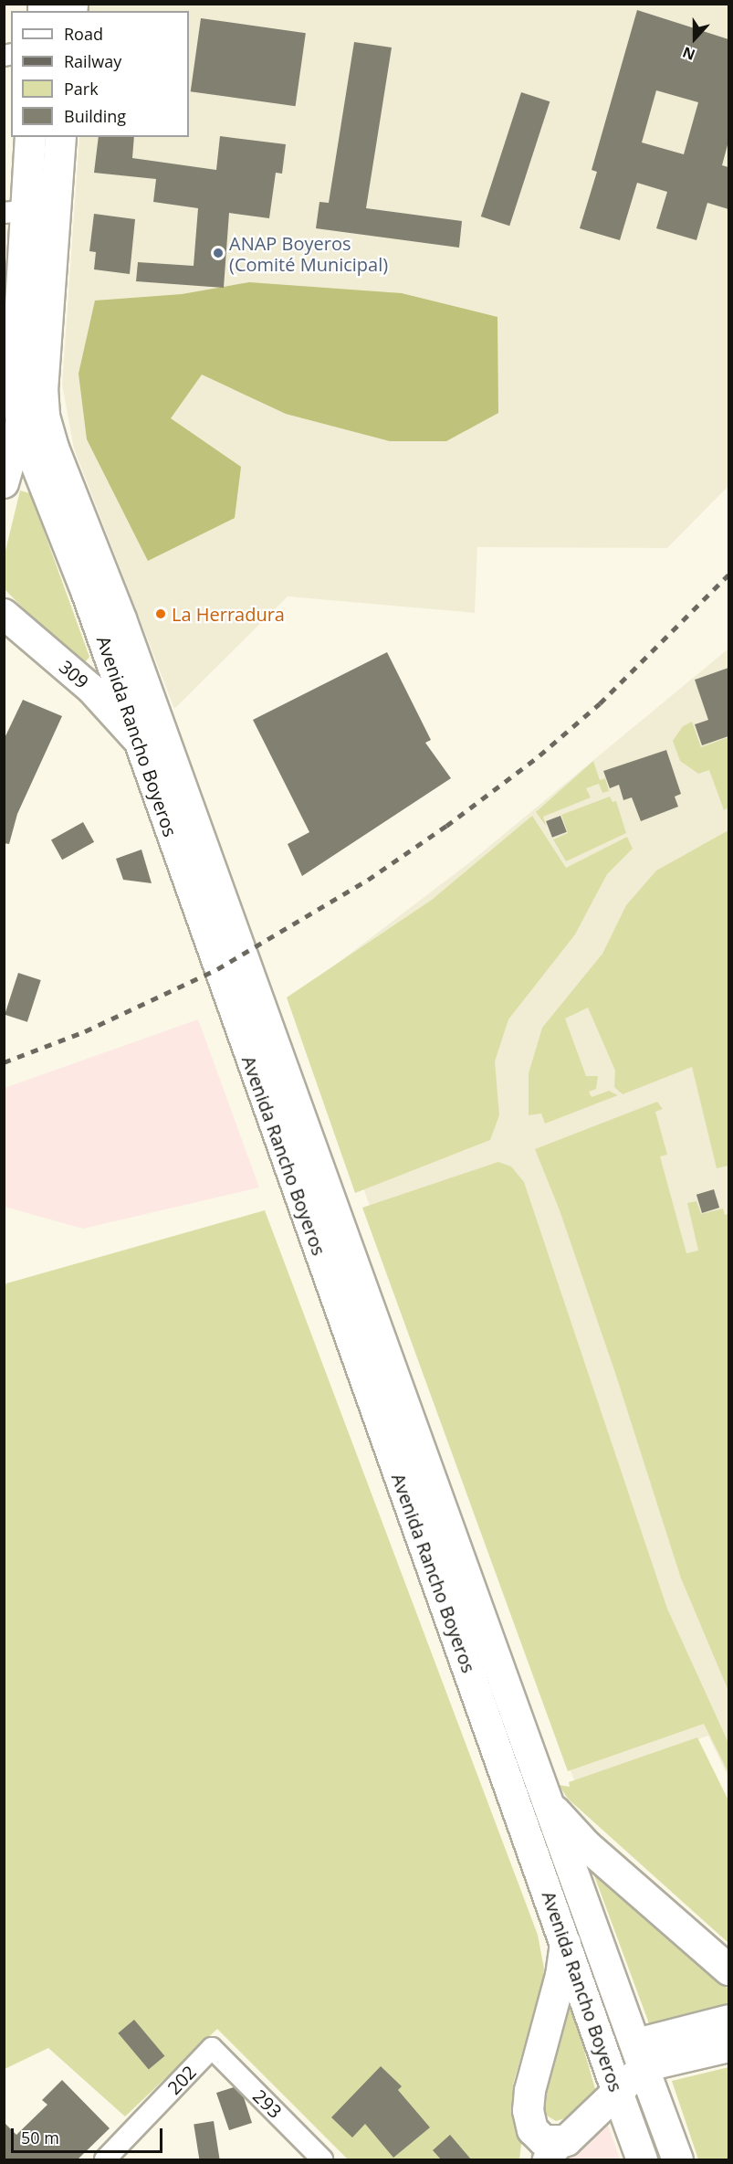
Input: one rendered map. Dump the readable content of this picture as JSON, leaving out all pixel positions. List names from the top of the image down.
{
  "streets": {
    "main road": ["309", "Avenida Rancho Boyeros"],
    "street": ["202", "293"]
  },
  "crossings": [
    ["309", "Avenida Rancho Boyeros"],
    ["202", "293"]
  ],
  "places": ["ANAP Boyeros (Comité Municipal)", "La Herradura"],
  "legend": [
    "Road",
    "Railway",
    "Park",
    "Building"
  ],
  "scale_bar": "50 m",
  "north": "bottom"
}
